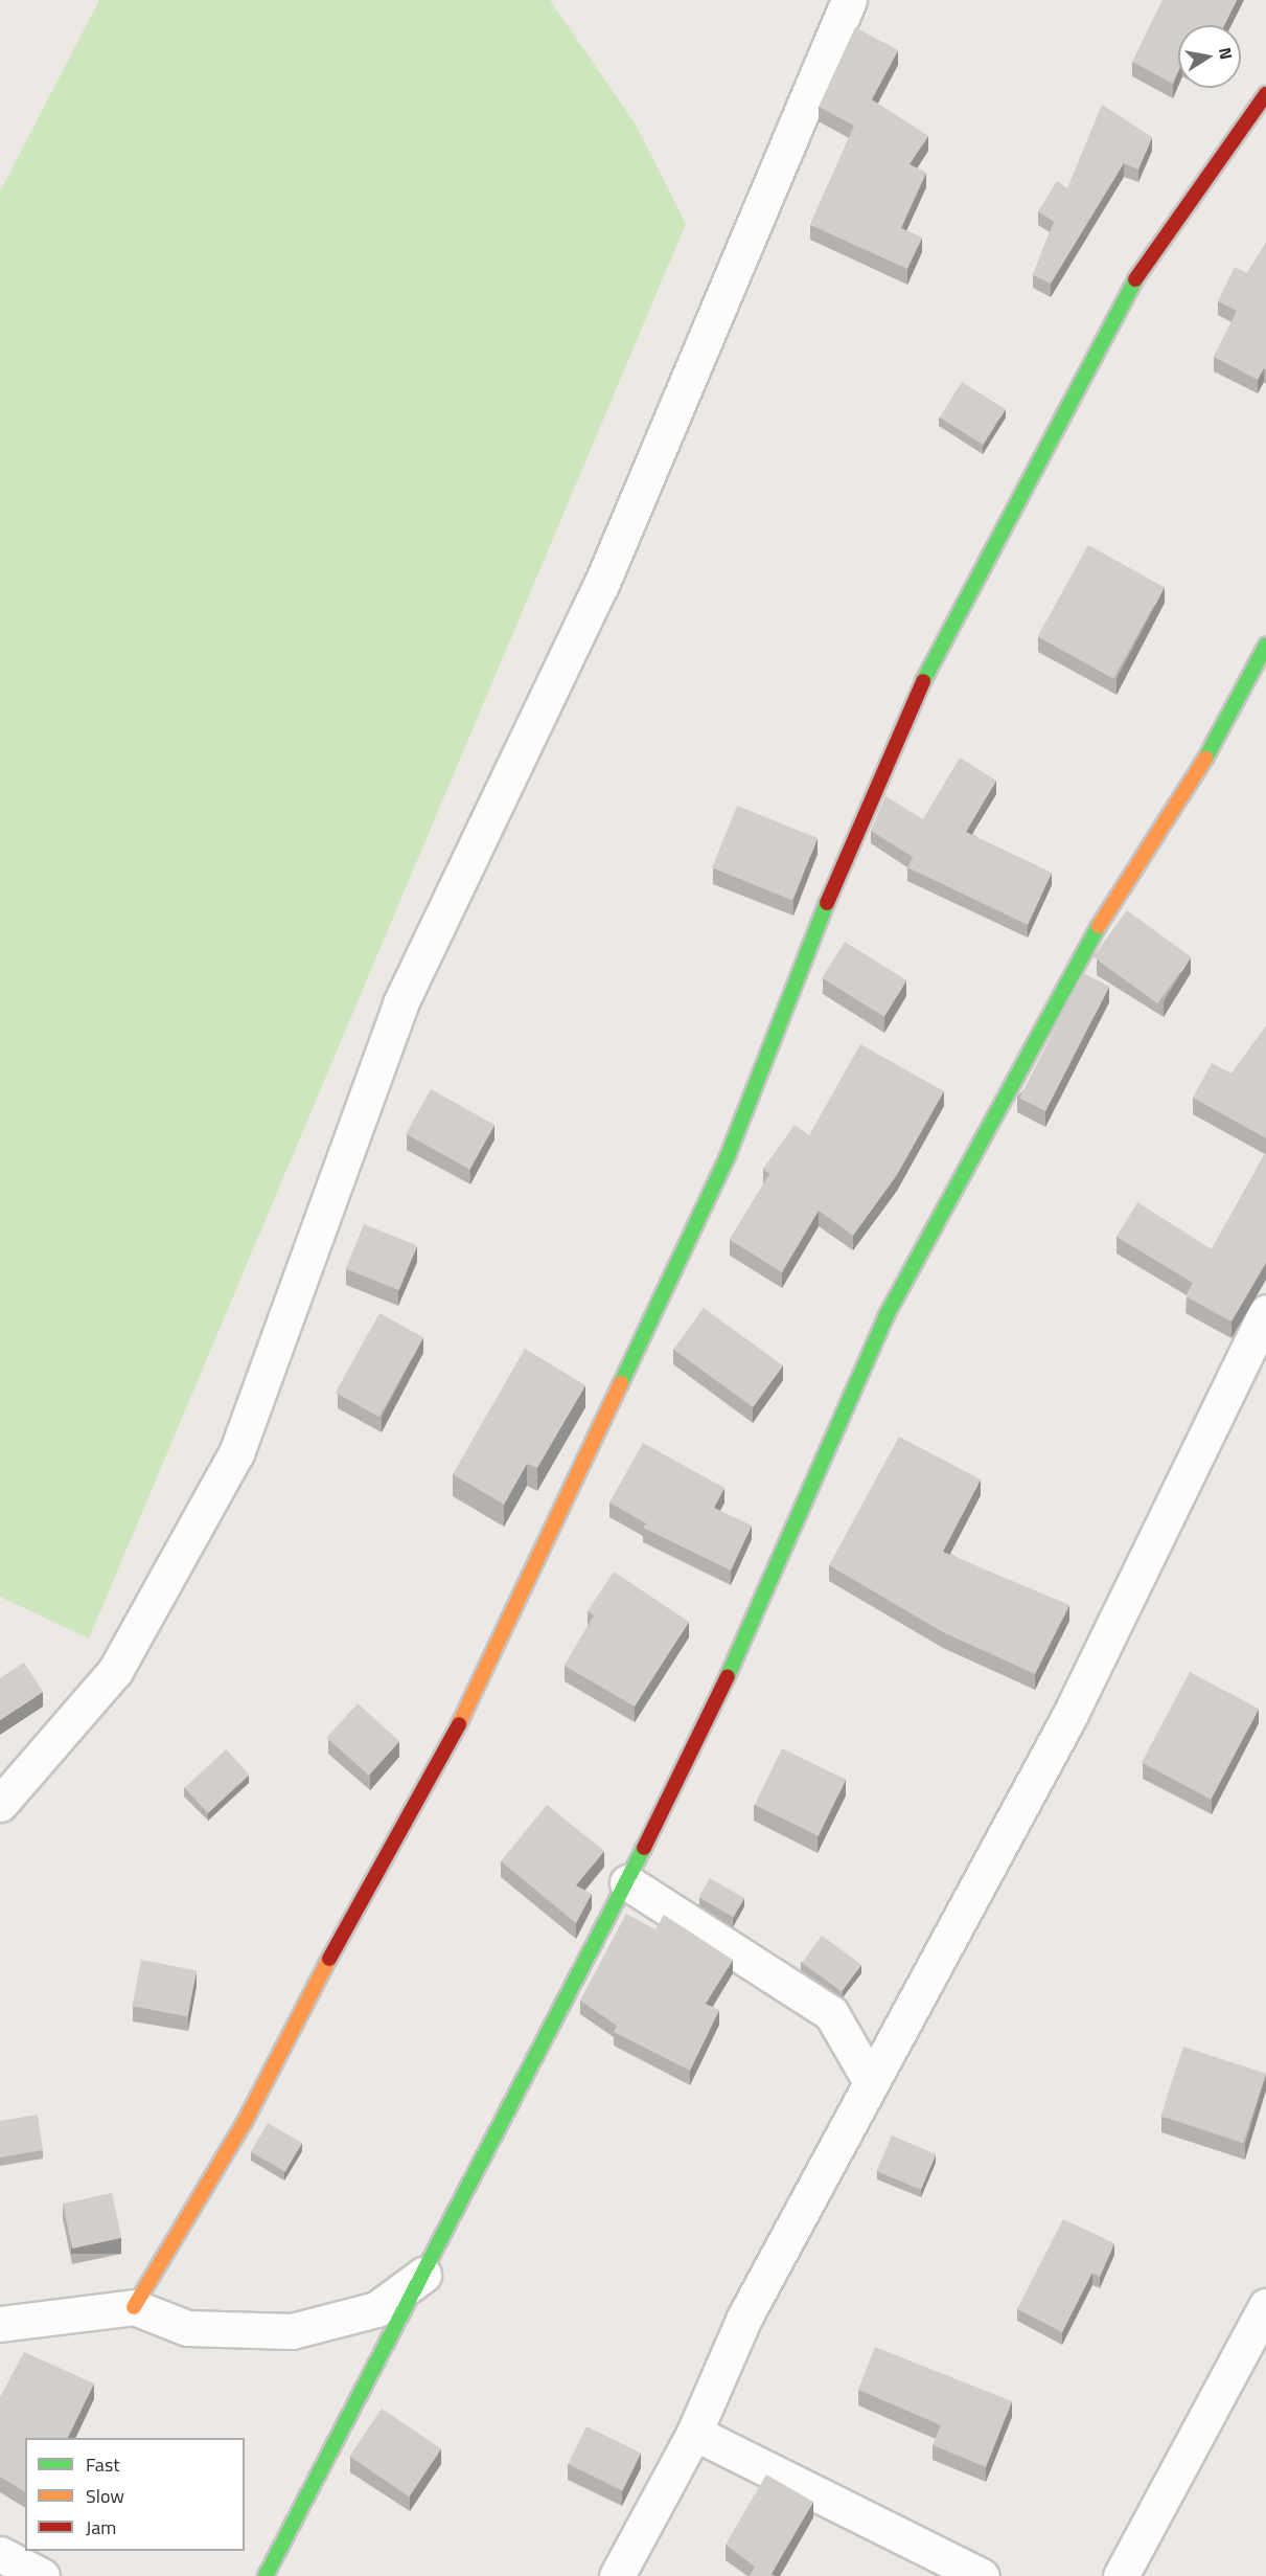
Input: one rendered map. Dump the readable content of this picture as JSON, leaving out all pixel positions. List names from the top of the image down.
{
  "legend": ["Fast", "Slow", "Jam"],
  "north": "right"
}
